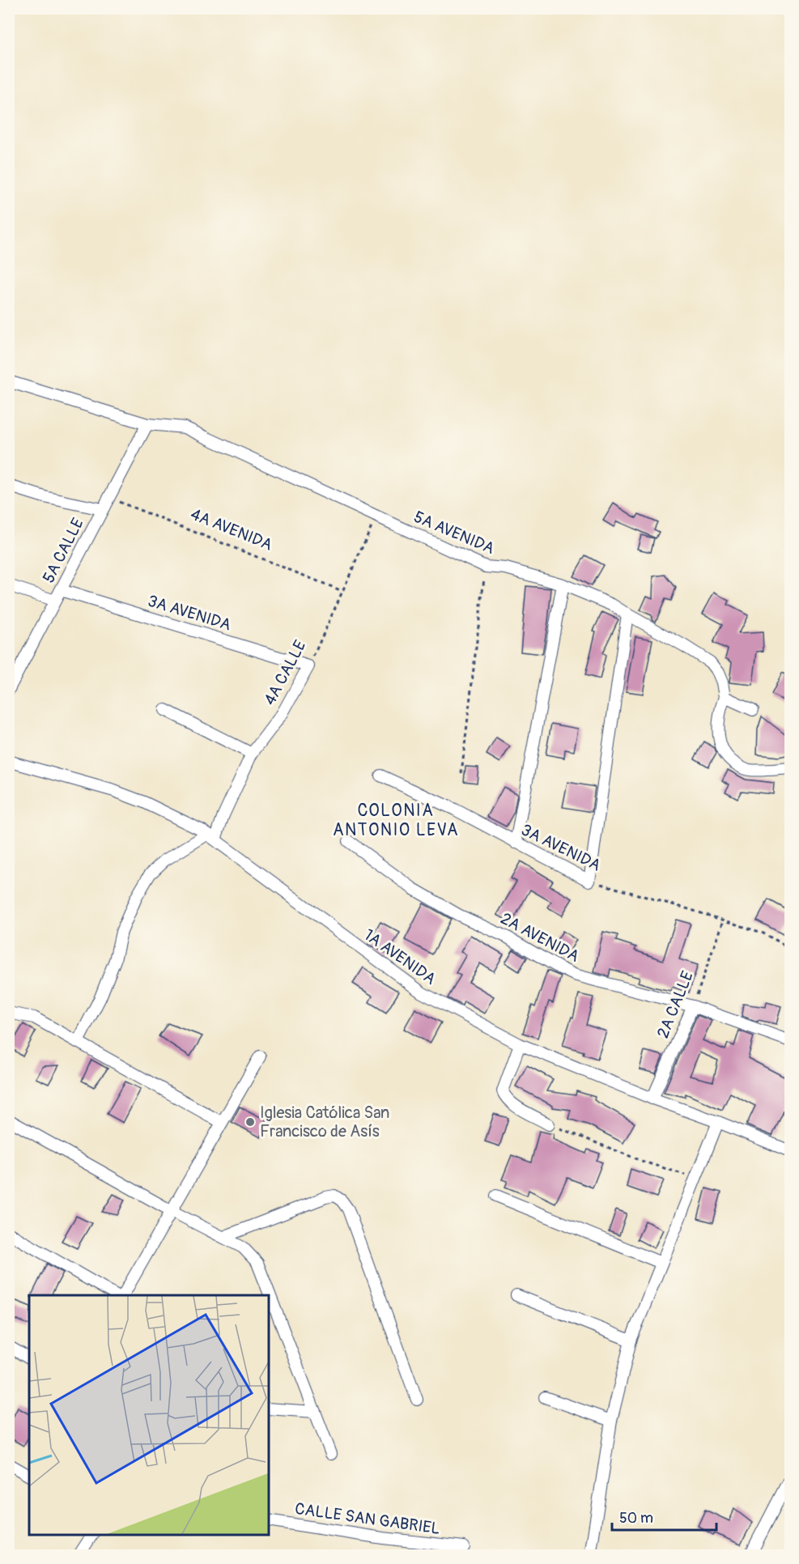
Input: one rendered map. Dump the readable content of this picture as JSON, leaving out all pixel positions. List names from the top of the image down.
{
  "streets": {
    "street": [
      "5A AVENIDA",
      "5A CALLE",
      "3A AVENIDA",
      "4A CALLE",
      "2A AVENIDA",
      "1A AVENIDA",
      "2A CALLE",
      "CALLE SAN GABRIEL"
    ],
    "path": ["4A AVENIDA"]
  },
  "crossings": [
    ["4A AVENIDA", "5A CALLE"],
    ["4A AVENIDA", "4A CALLE"],
    ["5A AVENIDA", "5A CALLE"],
    ["5A AVENIDA", "4A CALLE"],
    ["5A CALLE", "3A AVENIDA"],
    ["3A AVENIDA", "4A CALLE"],
    ["3A AVENIDA", "2A CALLE"],
    ["4A CALLE", "1A AVENIDA"],
    ["2A AVENIDA", "2A CALLE"],
    ["1A AVENIDA", "2A CALLE"]
  ],
  "districts": ["COLONIA ANTONIO LEVA"],
  "places": ["Iglesia Católica San Francisco de Asís"],
  "scale_bar": "50 m"
}
